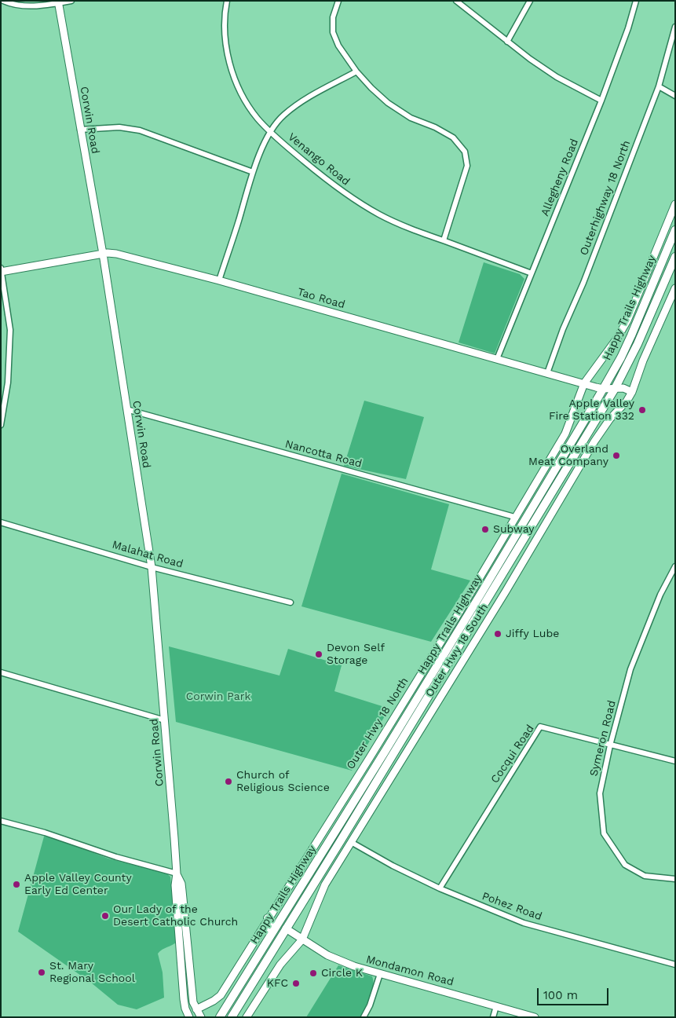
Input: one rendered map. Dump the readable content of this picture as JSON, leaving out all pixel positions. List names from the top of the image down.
{
  "streets": {
    "main road": ["Happy Trails Highway"],
    "street": [
      "Corwin Road",
      "Venango Road",
      "Allegheny Road",
      "Outerhighway 18 North",
      "Tao Road",
      "Nancotta Road",
      "Malahat Road",
      "Outer Hwy 18 South",
      "Outer Hwy 18 North",
      "Symeron Road",
      "Cocqui Road",
      "Pohez Road",
      "Mondamon Road"
    ]
  },
  "crossings": [
    ["Corwin Road", "Tao Road"],
    ["Corwin Road", "Nancotta Road"],
    ["Corwin Road", "Malahat Road"],
    ["Corwin Road", "Outer Hwy 18 North"],
    ["Venango Road", "Allegheny Road"],
    ["Allegheny Road", "Tao Road"],
    ["Outerhighway 18 North", "Tao Road"],
    ["Tao Road", "Happy Trails Highway"],
    ["Tao Road", "Outer Hwy 18 South"],
    ["Tao Road", "Outer Hwy 18 North"],
    ["Happy Trails Highway", "Mondamon Road"],
    ["Nancotta Road", "Outer Hwy 18 North"],
    ["Outer Hwy 18 South", "Pohez Road"],
    ["Outer Hwy 18 South", "Mondamon Road"],
    ["Symeron Road", "Cocqui Road"],
    ["Cocqui Road", "Pohez Road"]
  ],
  "parks": ["Corwin Park"],
  "places": [
    "Apple Valley Fire Station 332",
    "Overland Meat Company",
    "Subway",
    "Jiffy Lube",
    "Devon Self Storage",
    "Church of Religious Science",
    "Apple Valley County Early Ed Center",
    "Our Lady of the Desert Catholic Church",
    "St. Mary Regional School",
    "Circle K",
    "KFC"
  ],
  "scale_bar": "100 m"
}
